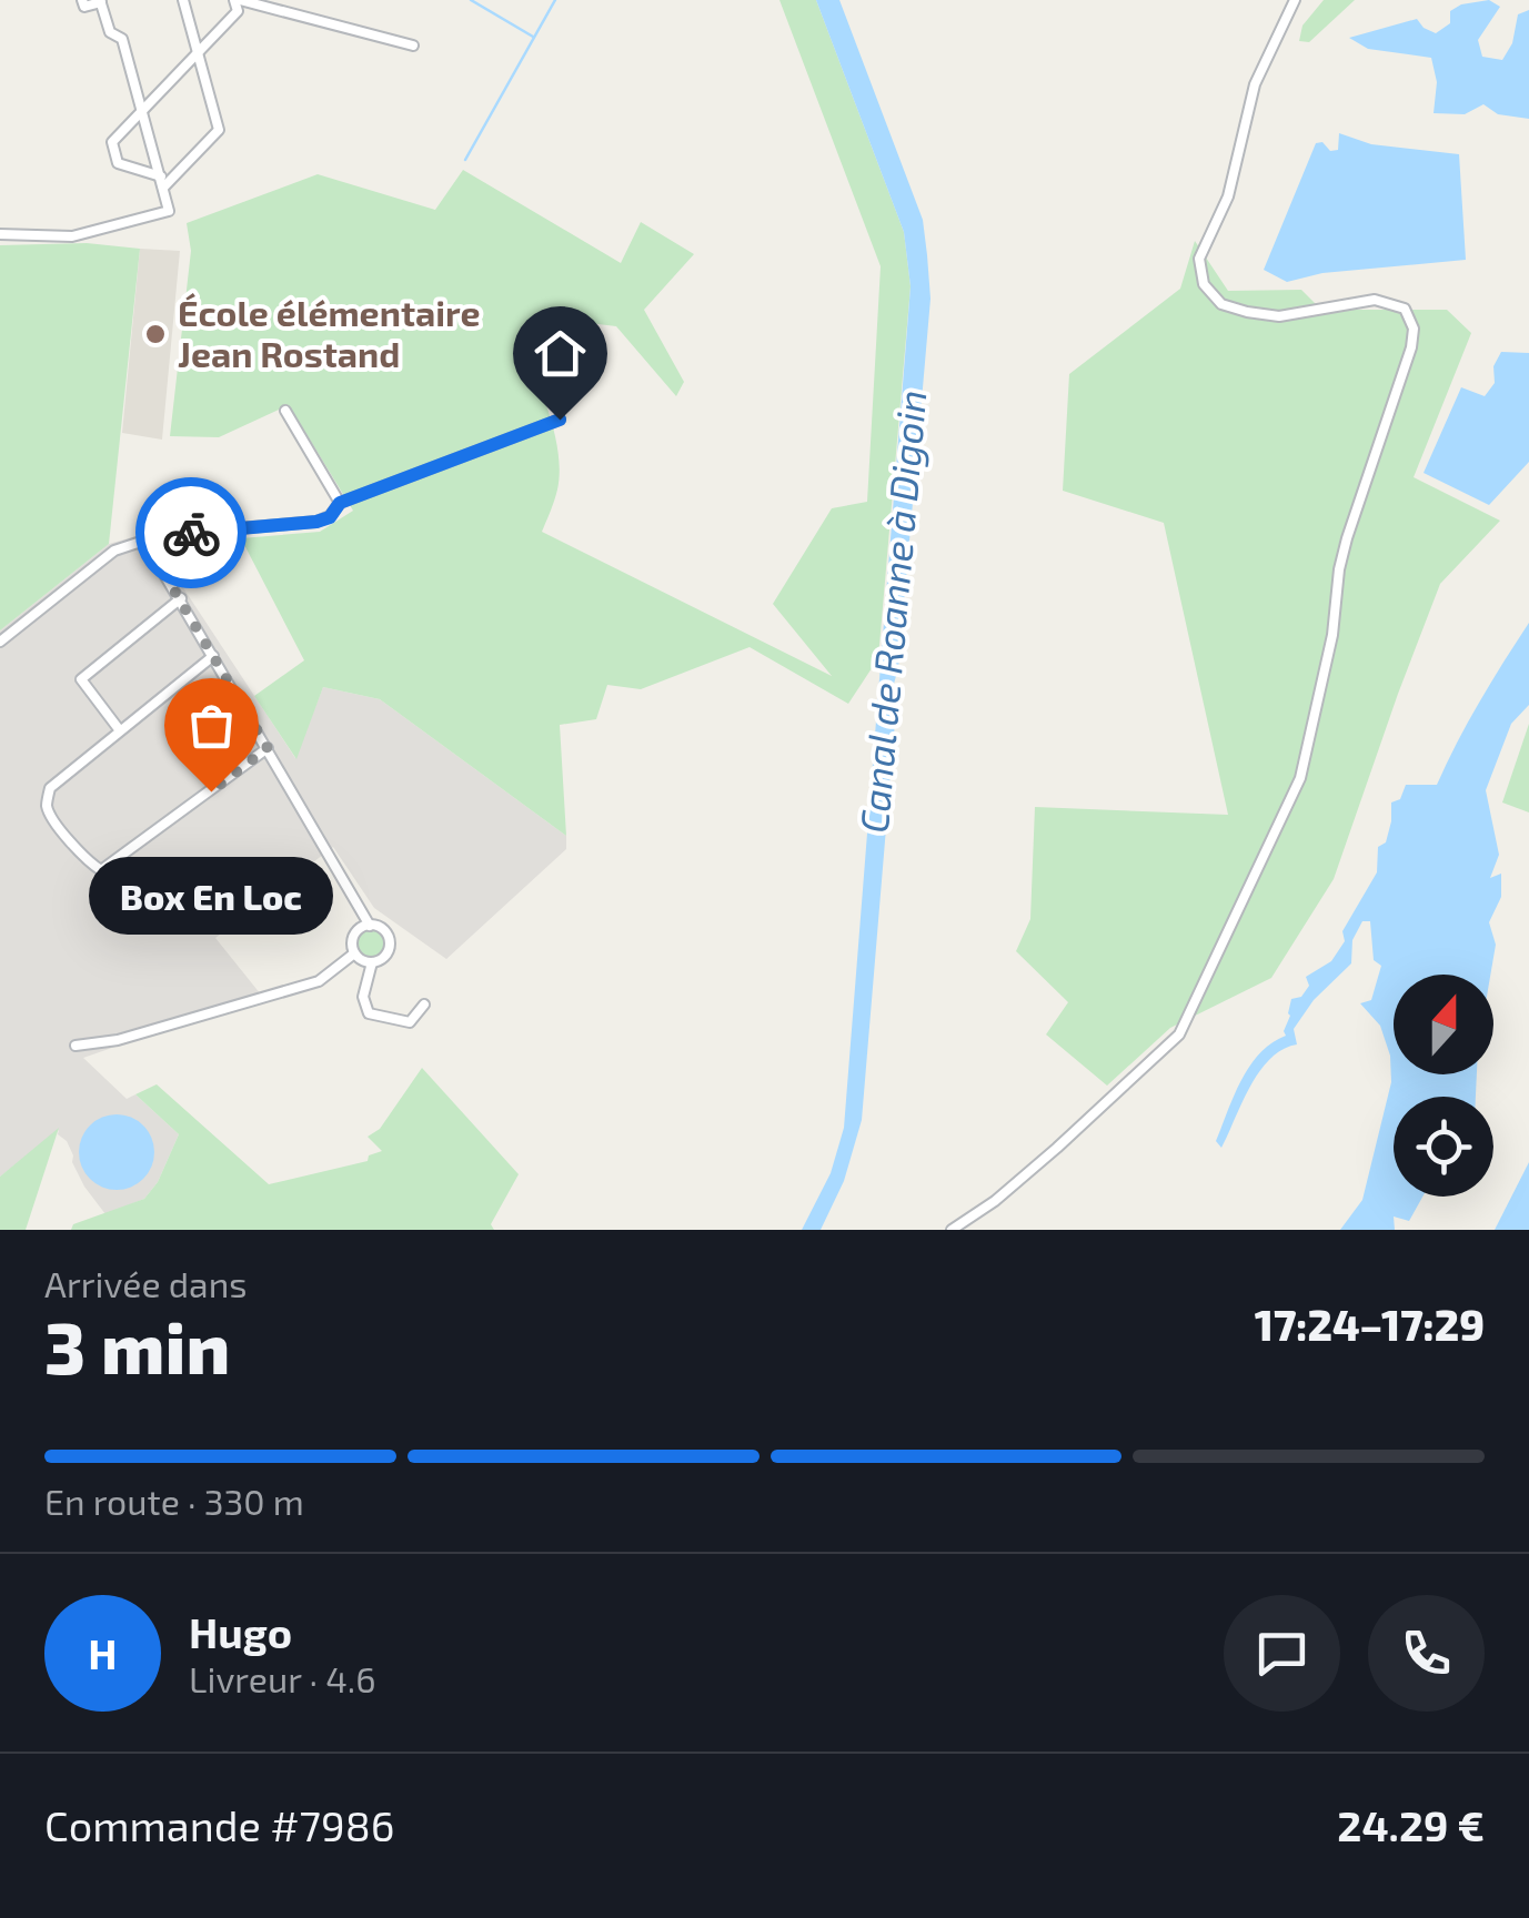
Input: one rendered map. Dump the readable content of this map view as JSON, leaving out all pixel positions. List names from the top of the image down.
{
  "water": ["Canal de Roanne à Digoin"],
  "places": ["École élémentaire Jean Rostand", "Box En Loc"],
  "north": "top",
  "page": {
    "bubble": "Box En Loc",
    "heading": ["3 min", "Arrivée dans", "17:24–17:29"],
    "panel": [
      "Hugo",
      "Livreur · 4.6",
      "Commande #7986",
      "24.29 €"
    ],
    "bar": "En route · 330 m",
    "round": "H"
  }
}
